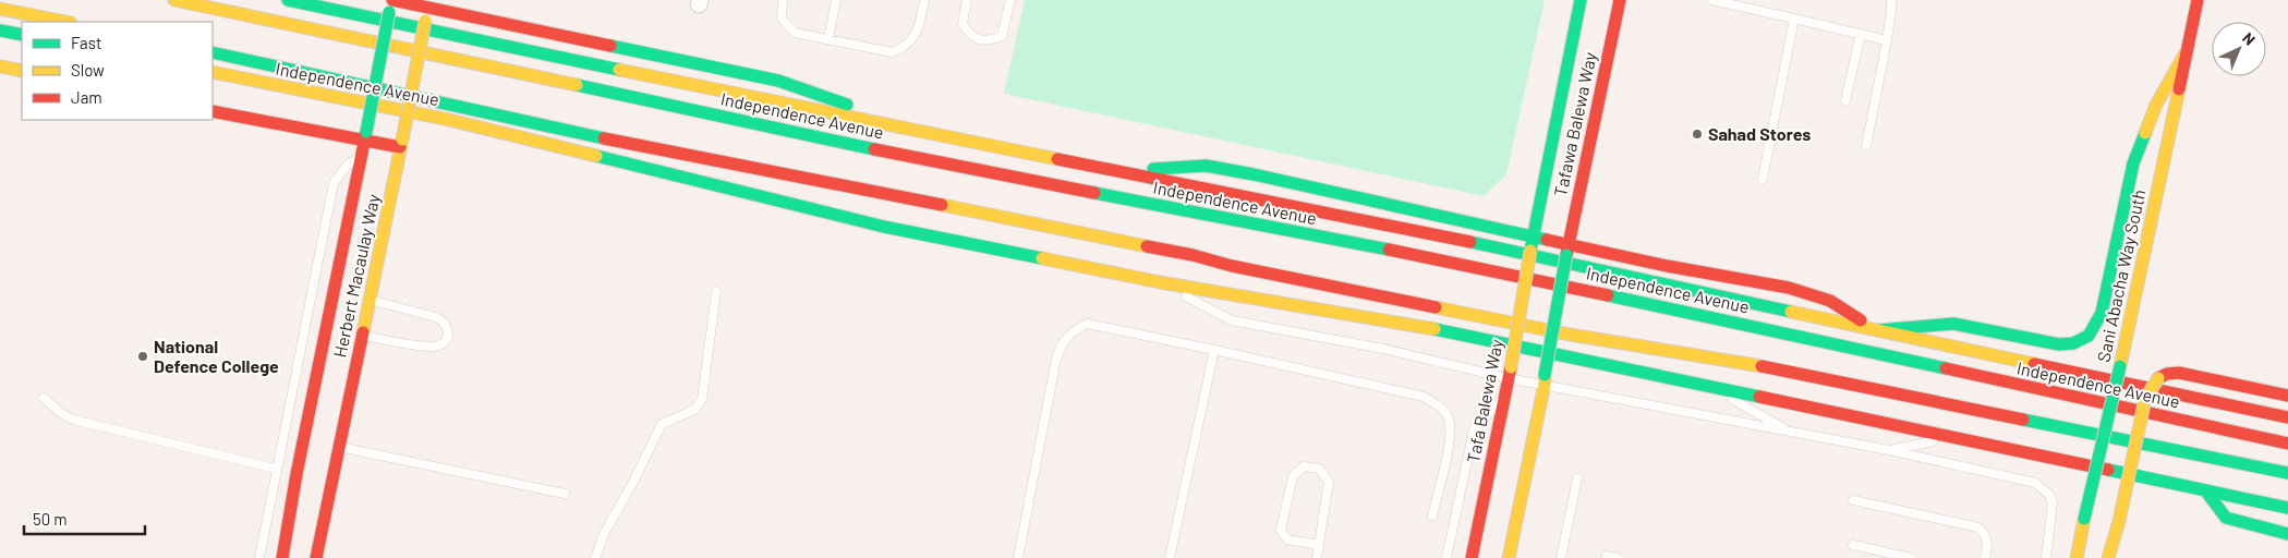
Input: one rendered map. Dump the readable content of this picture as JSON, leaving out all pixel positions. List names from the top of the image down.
{
  "streets": {
    "main road": [
      "Independence Avenue",
      "Tafawa Balewa Way",
      "Herbert Macaulay Way",
      "Sani Abacha Way South",
      "Tafa Balewa Way"
    ]
  },
  "places": ["Sahad Stores", "National Defence College"],
  "legend": ["Fast", "Slow", "Jam"],
  "scale_bar": "50 m",
  "north": "top right"
}
